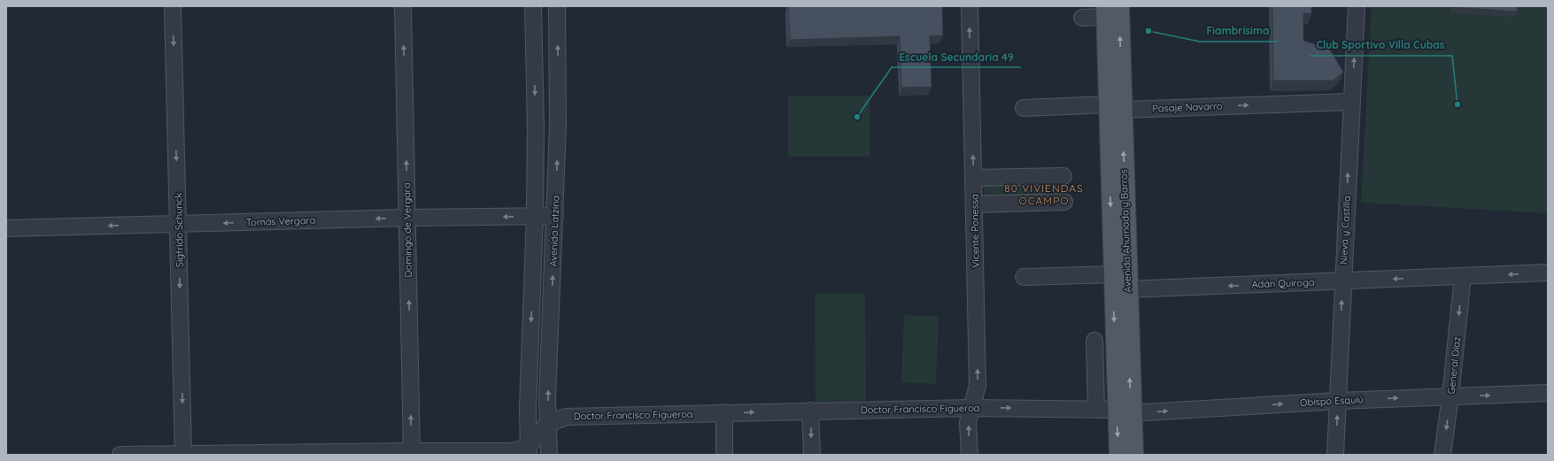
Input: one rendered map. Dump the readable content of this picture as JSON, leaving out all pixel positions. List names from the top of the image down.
{
  "streets": {
    "main road": ["Avenida Ahumada y Barros"],
    "street": [
      "Pasaje Navarro",
      "Tomás Vergara",
      "Sigfrido Schunck",
      "Domingo de Vergara",
      "Nieva y Castilla",
      "Avenida Latzina",
      "Vicente Ponessa",
      "Adán Quiroga",
      "General Díaz",
      "Obispo Esquiú",
      "Doctor Francisco Figueroa"
    ]
  },
  "crossings": [
    ["Pasaje Navarro", "Nieva y Castilla"],
    ["Pasaje Navarro", "Avenida Ahumada y Barros"],
    ["Tomás Vergara", "Sigfrido Schunck"],
    ["Tomás Vergara", "Domingo de Vergara"],
    ["Tomás Vergara", "Avenida Latzina"],
    ["Nieva y Castilla", "Adán Quiroga"],
    ["Nieva y Castilla", "Obispo Esquiú"],
    ["Avenida Latzina", "Doctor Francisco Figueroa"],
    ["Vicente Ponessa", "Doctor Francisco Figueroa"],
    ["Avenida Ahumada y Barros", "Adán Quiroga"],
    ["Avenida Ahumada y Barros", "Obispo Esquiú"],
    ["Avenida Ahumada y Barros", "Doctor Francisco Figueroa"],
    ["Adán Quiroga", "General Díaz"],
    ["General Díaz", "Obispo Esquiú"],
    ["Obispo Esquiú", "Doctor Francisco Figueroa"]
  ],
  "one_way": [
    "Pasaje Navarro",
    "Tomás Vergara",
    "Sigfrido Schunck",
    "Domingo de Vergara",
    "Nieva y Castilla",
    "Vicente Ponessa",
    "Adán Quiroga",
    "General Díaz",
    "Obispo Esquiú"
  ],
  "districts": ["80 VIVIENDAS OCAMPO"],
  "places": ["Fiambrísima", "Club Sportivo Villa Cubas", "Escuela Secundaria 49"]
}
